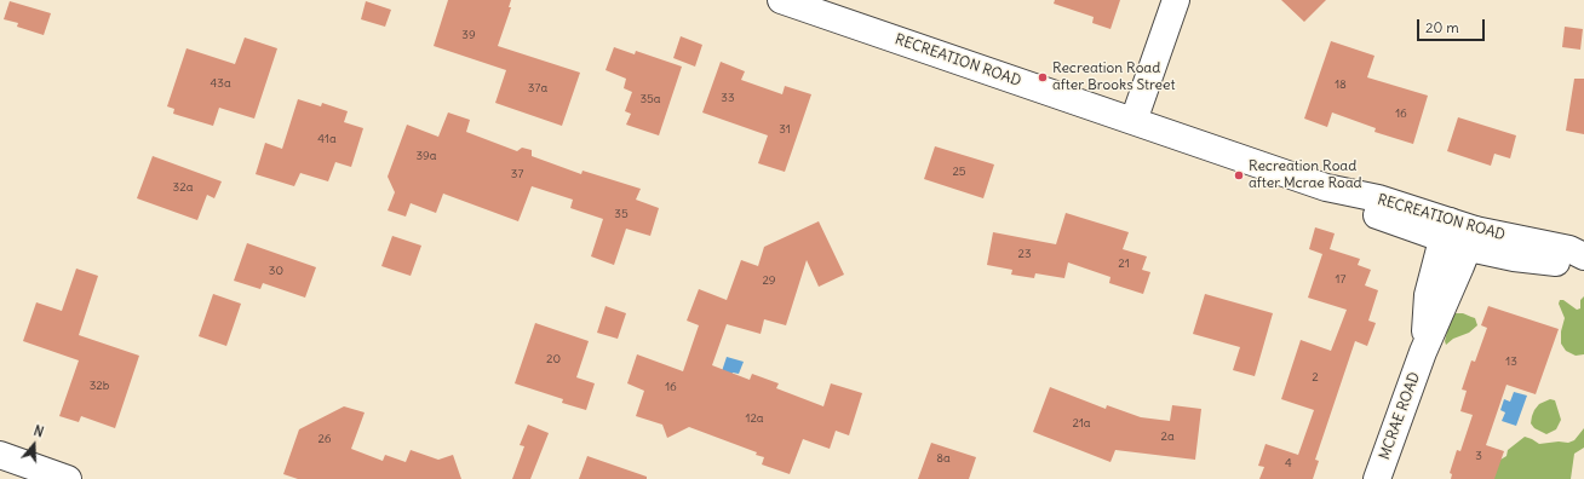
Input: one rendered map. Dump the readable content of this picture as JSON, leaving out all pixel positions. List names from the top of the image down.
{
  "streets": {
    "street": ["RECREATION ROAD", "MCRAE ROAD"]
  },
  "crossings": [
    ["RECREATION ROAD", "MCRAE ROAD"]
  ],
  "places": ["Recreation Road after Brooks Street", "Recreation Road after Mcrae Road"],
  "house_numbers": [
    "39",
    "43a",
    "18",
    "37a",
    "33",
    "35a",
    "16",
    "31",
    "41a",
    "39a",
    "25",
    "37",
    "32a",
    "35",
    "23",
    "21",
    "30",
    "17",
    "29",
    "20",
    "13",
    "2",
    "32b",
    "16",
    "12a",
    "21a",
    "2a",
    "26",
    "3",
    "8a",
    "4"
  ],
  "scale_bar": "20 m",
  "north": "top"
}
